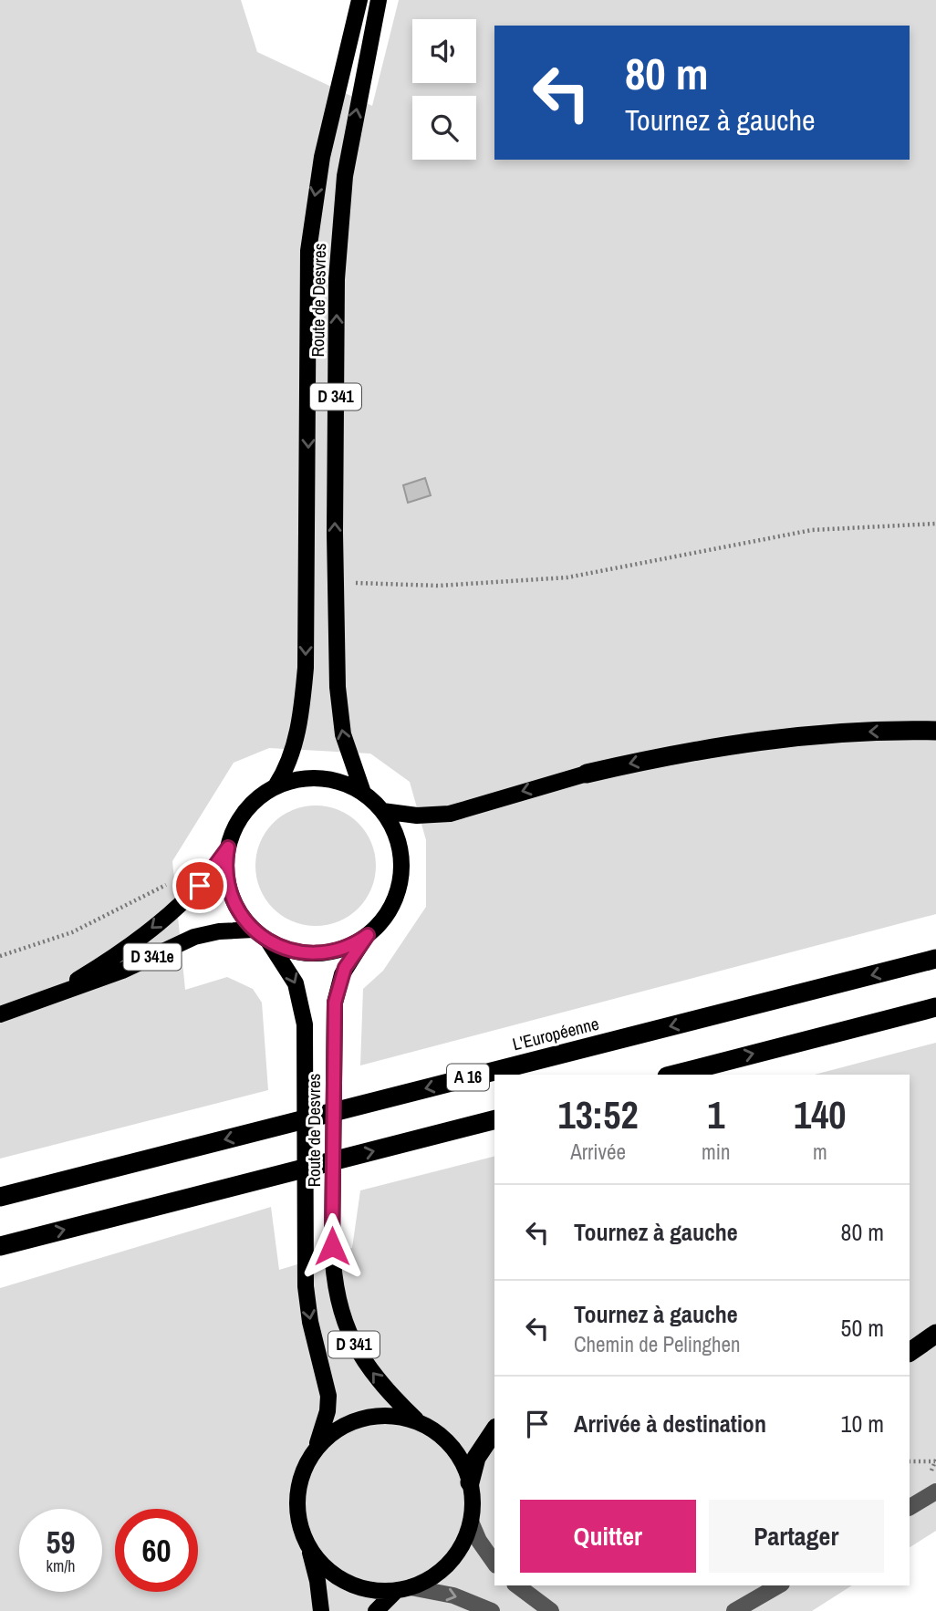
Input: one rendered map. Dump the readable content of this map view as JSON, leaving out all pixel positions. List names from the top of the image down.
{
  "streets": {
    "highway": ["L'Européenne", "A 16"],
    "main road": ["Route de Desvres", "D 341", "D 341e"]
  },
  "crossings": [
    ["Route de Desvres", "D 341e"]
  ],
  "page": {
    "turn": ["80 m", "Tournez à gauche"],
    "eta": [
      "13:52",
      "Arrivée",
      "1",
      "min",
      "140",
      "m"
    ],
    "list": [
      {
        "name": "Tournez à gauche",
        "value": "80 m"
      },
      {
        "name": "Tournez à gauche",
        "note": "Chemin de Pelinghen",
        "value": "50 m"
      },
      {
        "name": "Arrivée à destination",
        "value": "10 m"
      }
    ],
    "buttons": ["Quitter", "Partager"],
    "speed": "59 km/h",
    "limit": "60"
  }
}
